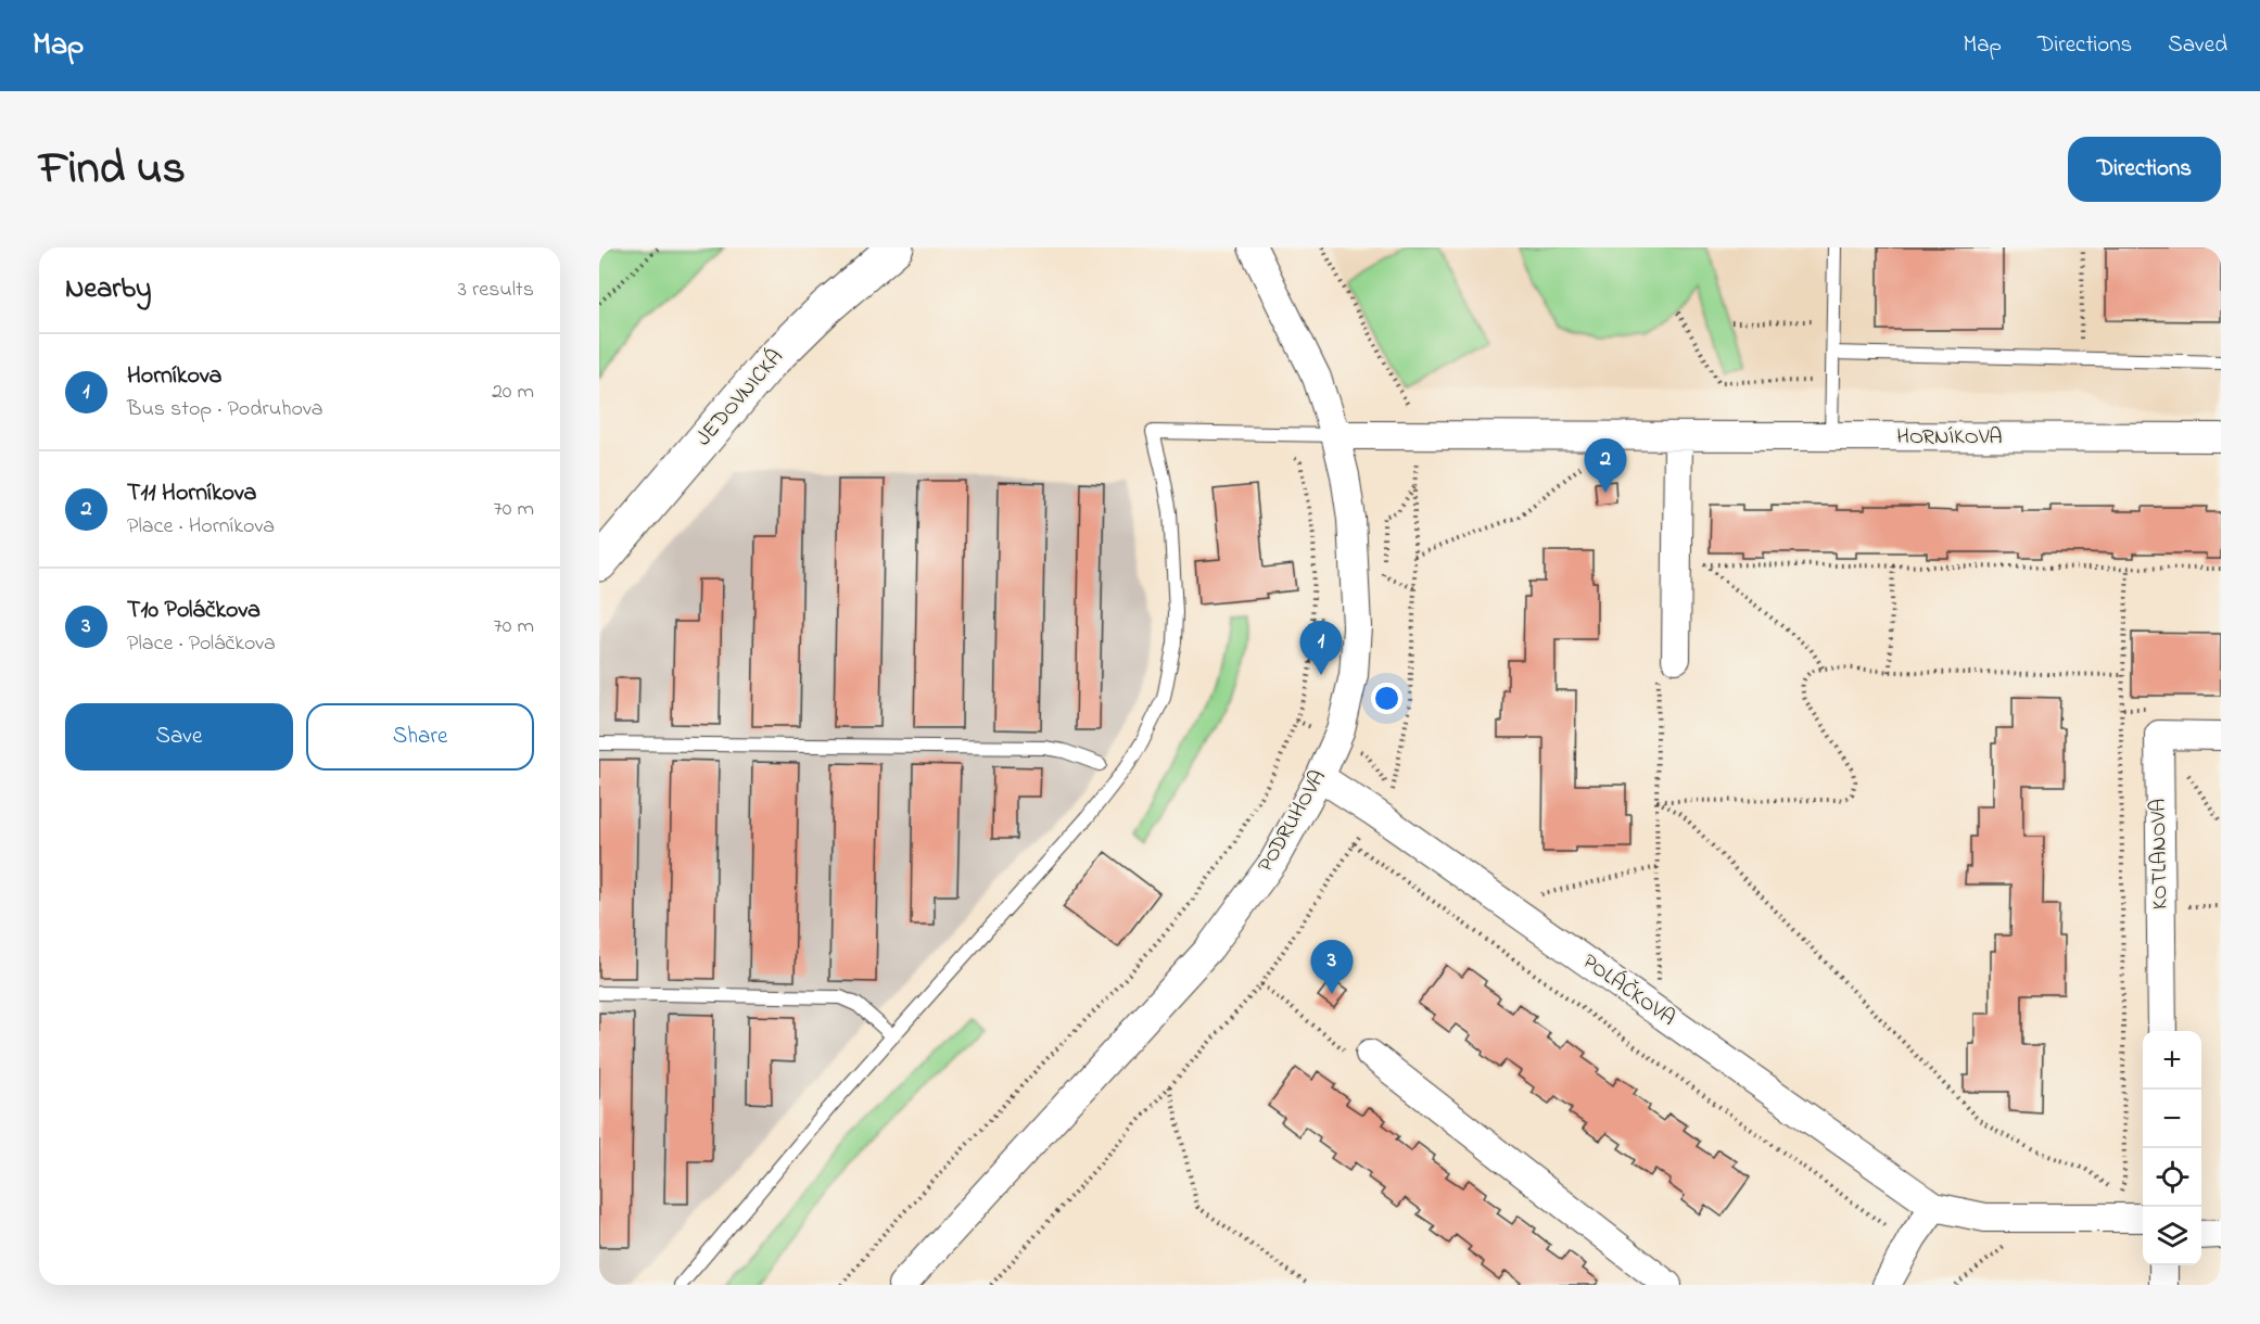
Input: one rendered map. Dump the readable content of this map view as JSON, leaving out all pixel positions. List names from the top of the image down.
{
  "streets": {
    "main road": ["JEDOVNICKÁ"],
    "street": [
      "HORNÍKOVA",
      "PODRUHOVA",
      "KOTLANOVA",
      "POLÁČKOVA"
    ]
  },
  "crossings": [
    ["HORNÍKOVA", "PODRUHOVA"],
    ["PODRUHOVA", "POLÁČKOVA"]
  ],
  "page": {
    "header": "Map",
    "nav": ["Map", "Directions", "Saved"],
    "title": "Find us",
    "buttons": [
      "Directions",
      ["Save", "Share"]
    ],
    "heading": ["Nearby", "3 results"],
    "list": [
      {
        "mark": "1",
        "name": "Horníkova",
        "note": "Bus stop · Podruhova",
        "value": "20 m"
      },
      {
        "mark": "2",
        "name": "T11 Horníkova",
        "note": "Place · Horníkova",
        "value": "70 m"
      },
      {
        "mark": "3",
        "name": "T10 Poláčkova",
        "note": "Place · Poláčkova",
        "value": "70 m"
      }
    ],
    "pins": ["2", "1", "3"],
    "map_buttons": ["+", "−"]
  }
}
